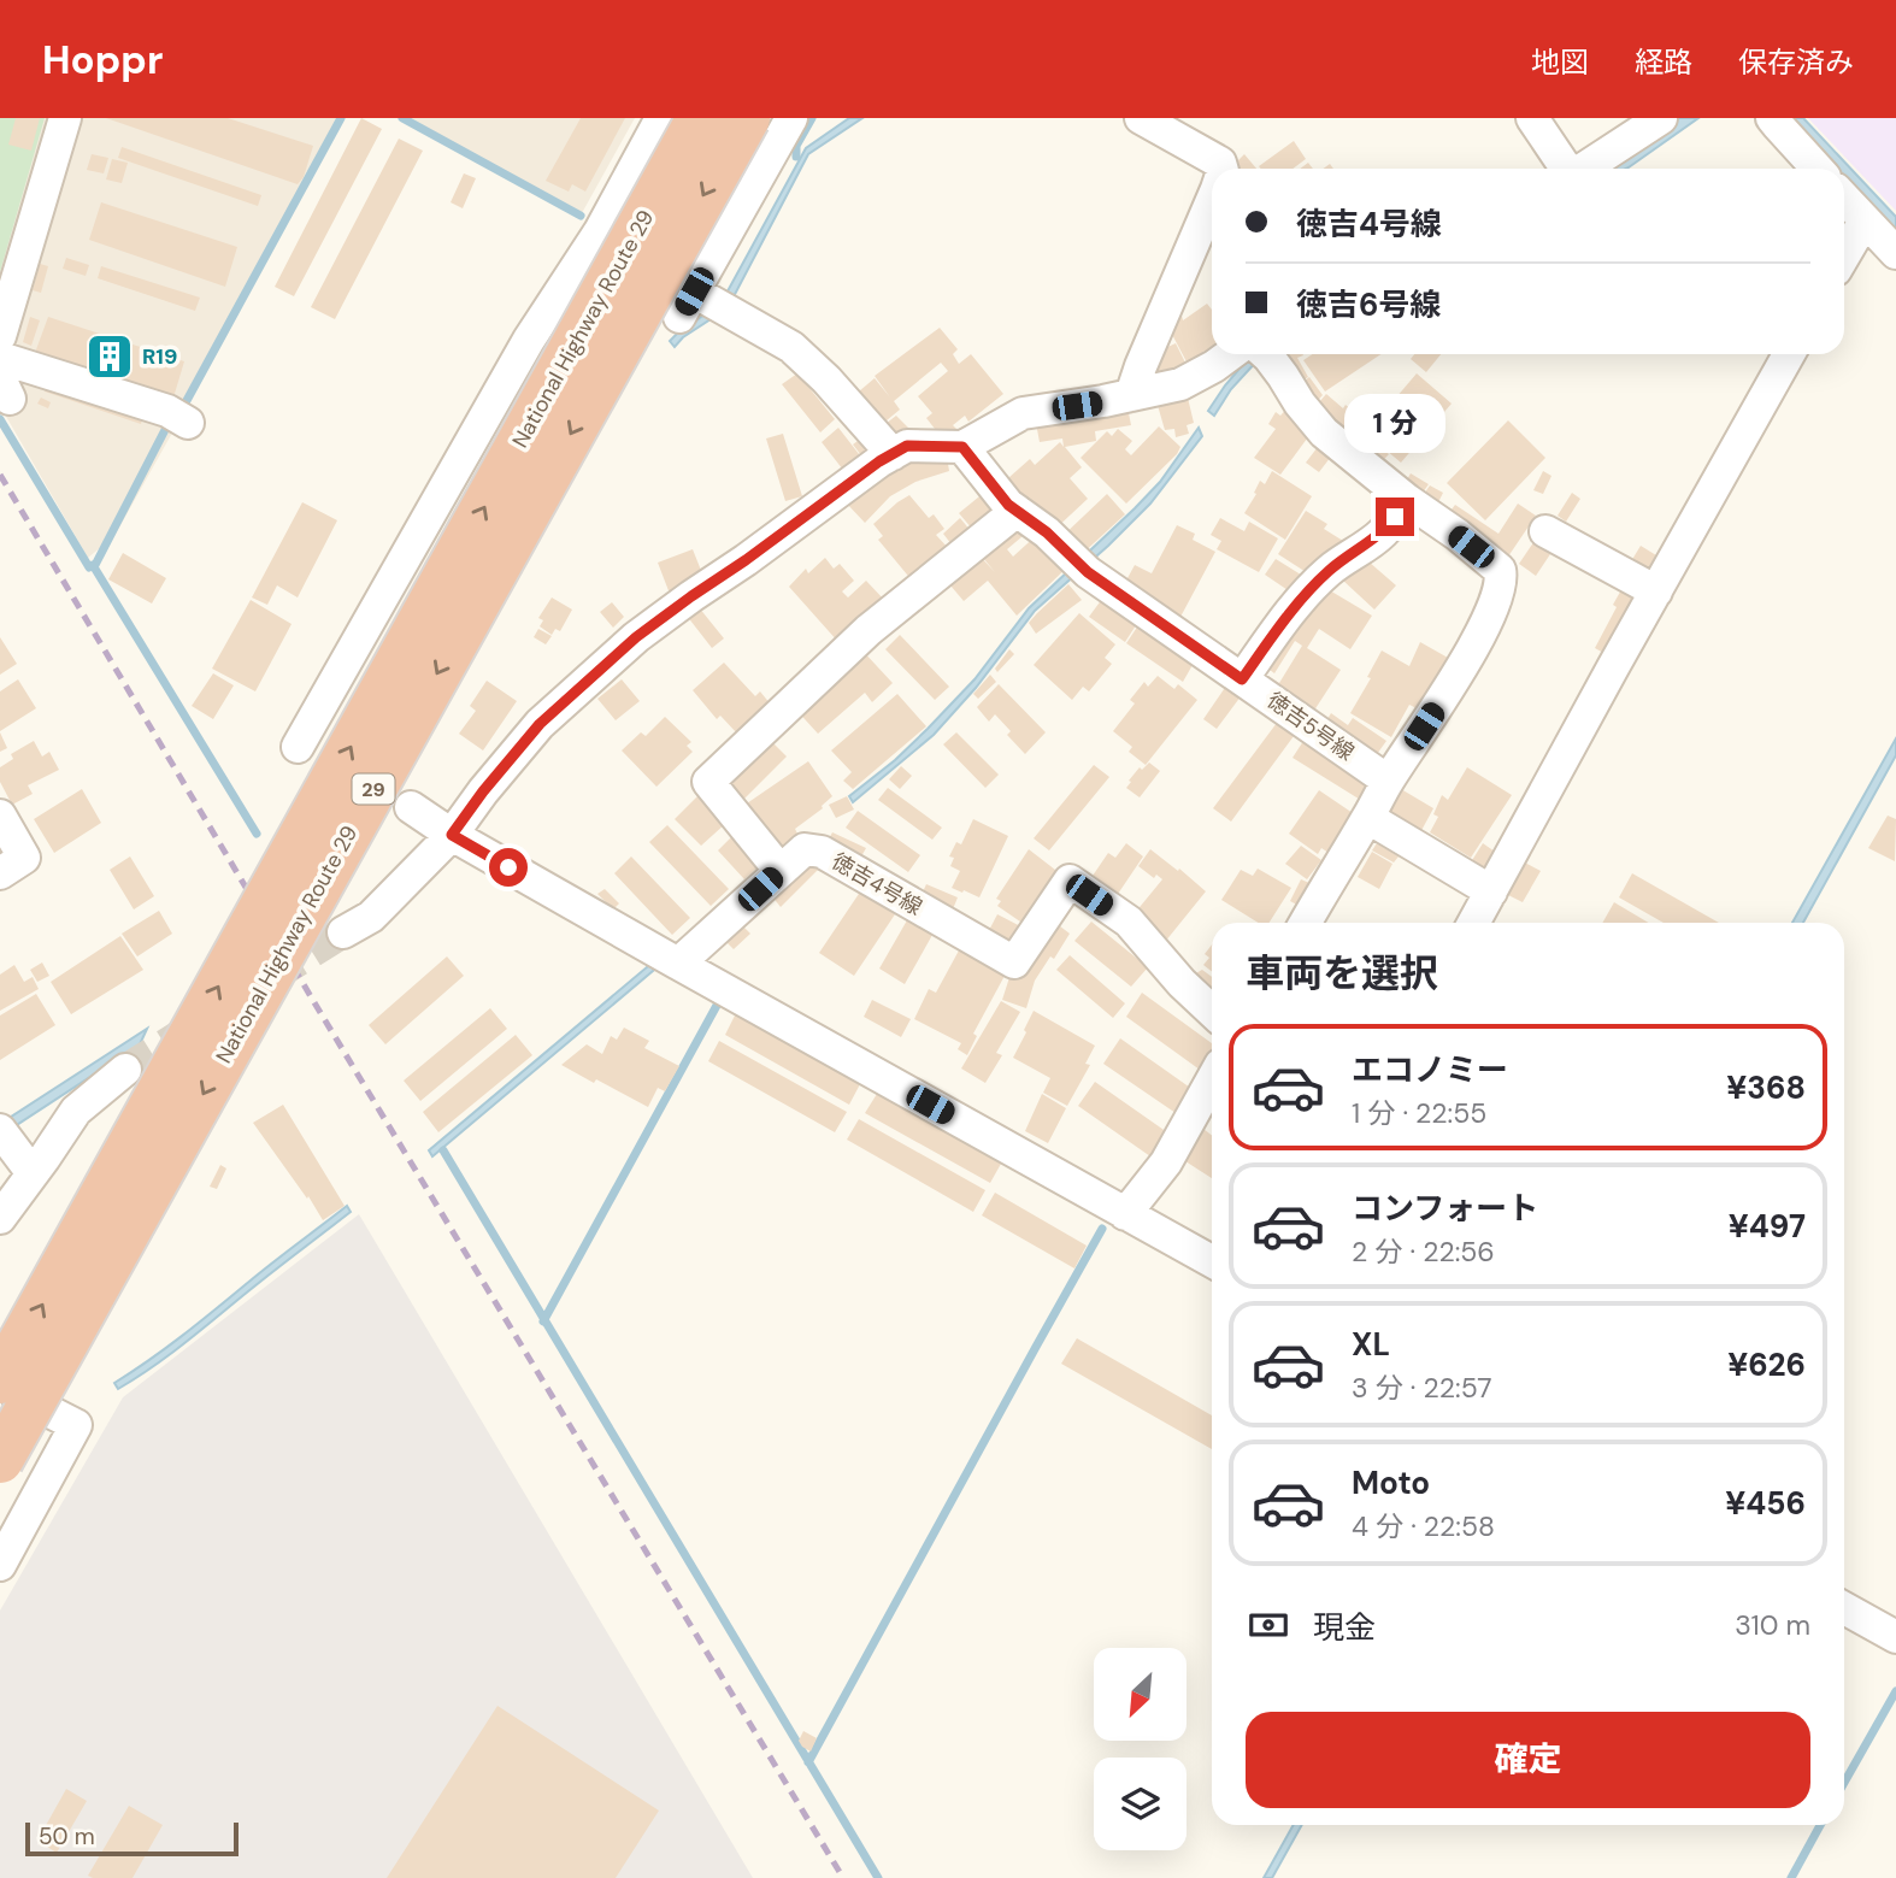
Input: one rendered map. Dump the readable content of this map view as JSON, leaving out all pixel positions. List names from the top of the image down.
{
  "streets": {
    "highway": ["National Highway Route 29", "29"],
    "street": ["徳吉5号線", "徳吉4号線"]
  },
  "places": {
    "building": ["R19"]
  },
  "scale_bar": "50 m",
  "north": "bottom left",
  "page": {
    "header": "Hoppr",
    "nav": ["地図", "経路", "保存済み"],
    "banner": ["徳吉4号線", "徳吉6号線"],
    "bubble": "1 分",
    "heading": "車両を選択",
    "list": [
      {
        "name": "エコノミー",
        "note": "1 分 · 22:55",
        "value": "¥368"
      },
      {
        "name": "コンフォート",
        "note": "2 分 · 22:56",
        "value": "¥497"
      },
      {
        "name": "XL",
        "note": "3 分 · 22:57",
        "value": "¥626"
      },
      {
        "name": "Moto",
        "note": "4 分 · 22:58",
        "value": "¥456"
      }
    ],
    "pay": ["現金", "310 m"],
    "buttons": "確定",
    "scale": "50 m"
  }
}
